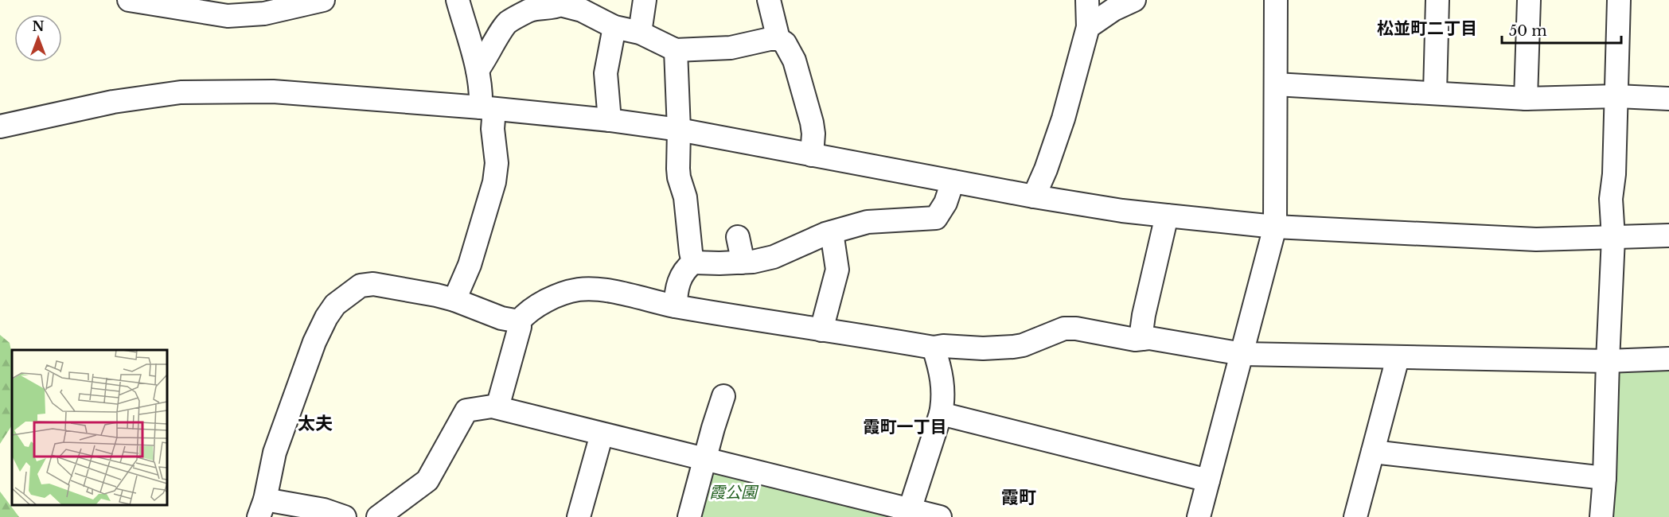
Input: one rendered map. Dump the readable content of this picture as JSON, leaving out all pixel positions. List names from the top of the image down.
{
  "districts": [
    "松並町二丁目",
    "太夫",
    "霞町一丁目",
    "霞町"
  ],
  "parks": ["霞公園"],
  "scale_bar": "50 m",
  "north": "top"
}
